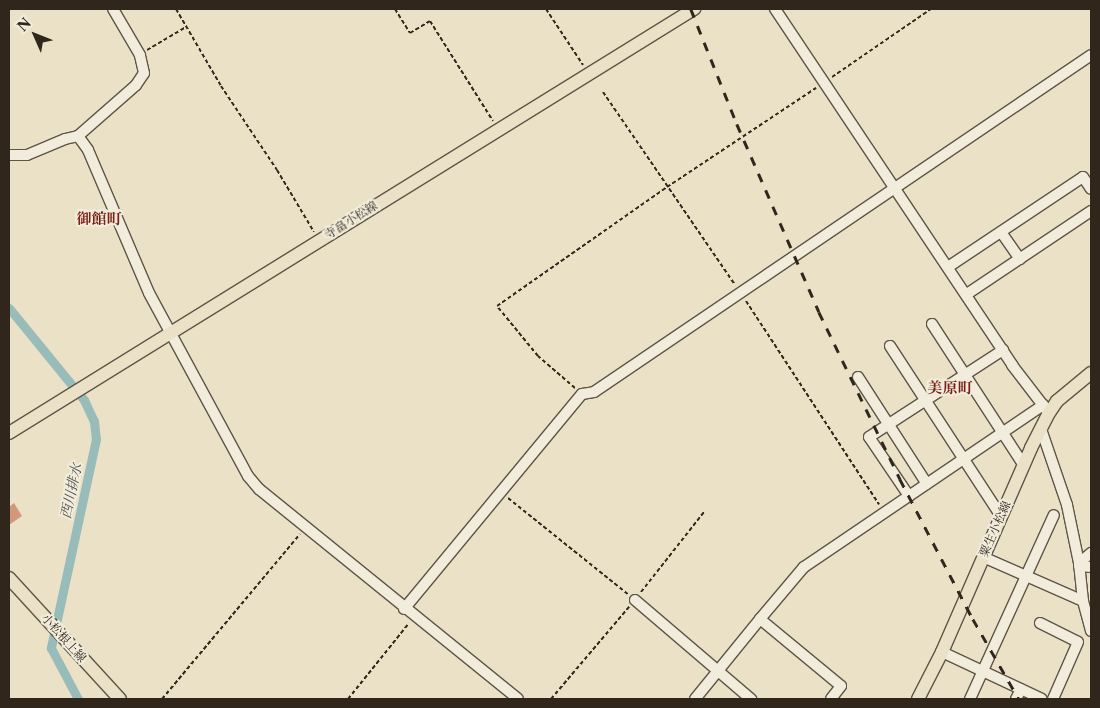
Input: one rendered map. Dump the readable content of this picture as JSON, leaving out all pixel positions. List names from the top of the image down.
{
  "streets": {
    "main road": ["寺畠小松線", "粟生小松線", "小松根上線"]
  },
  "districts": ["御館町", "美原町"],
  "water": ["西川排水"],
  "north": "top left"
}
